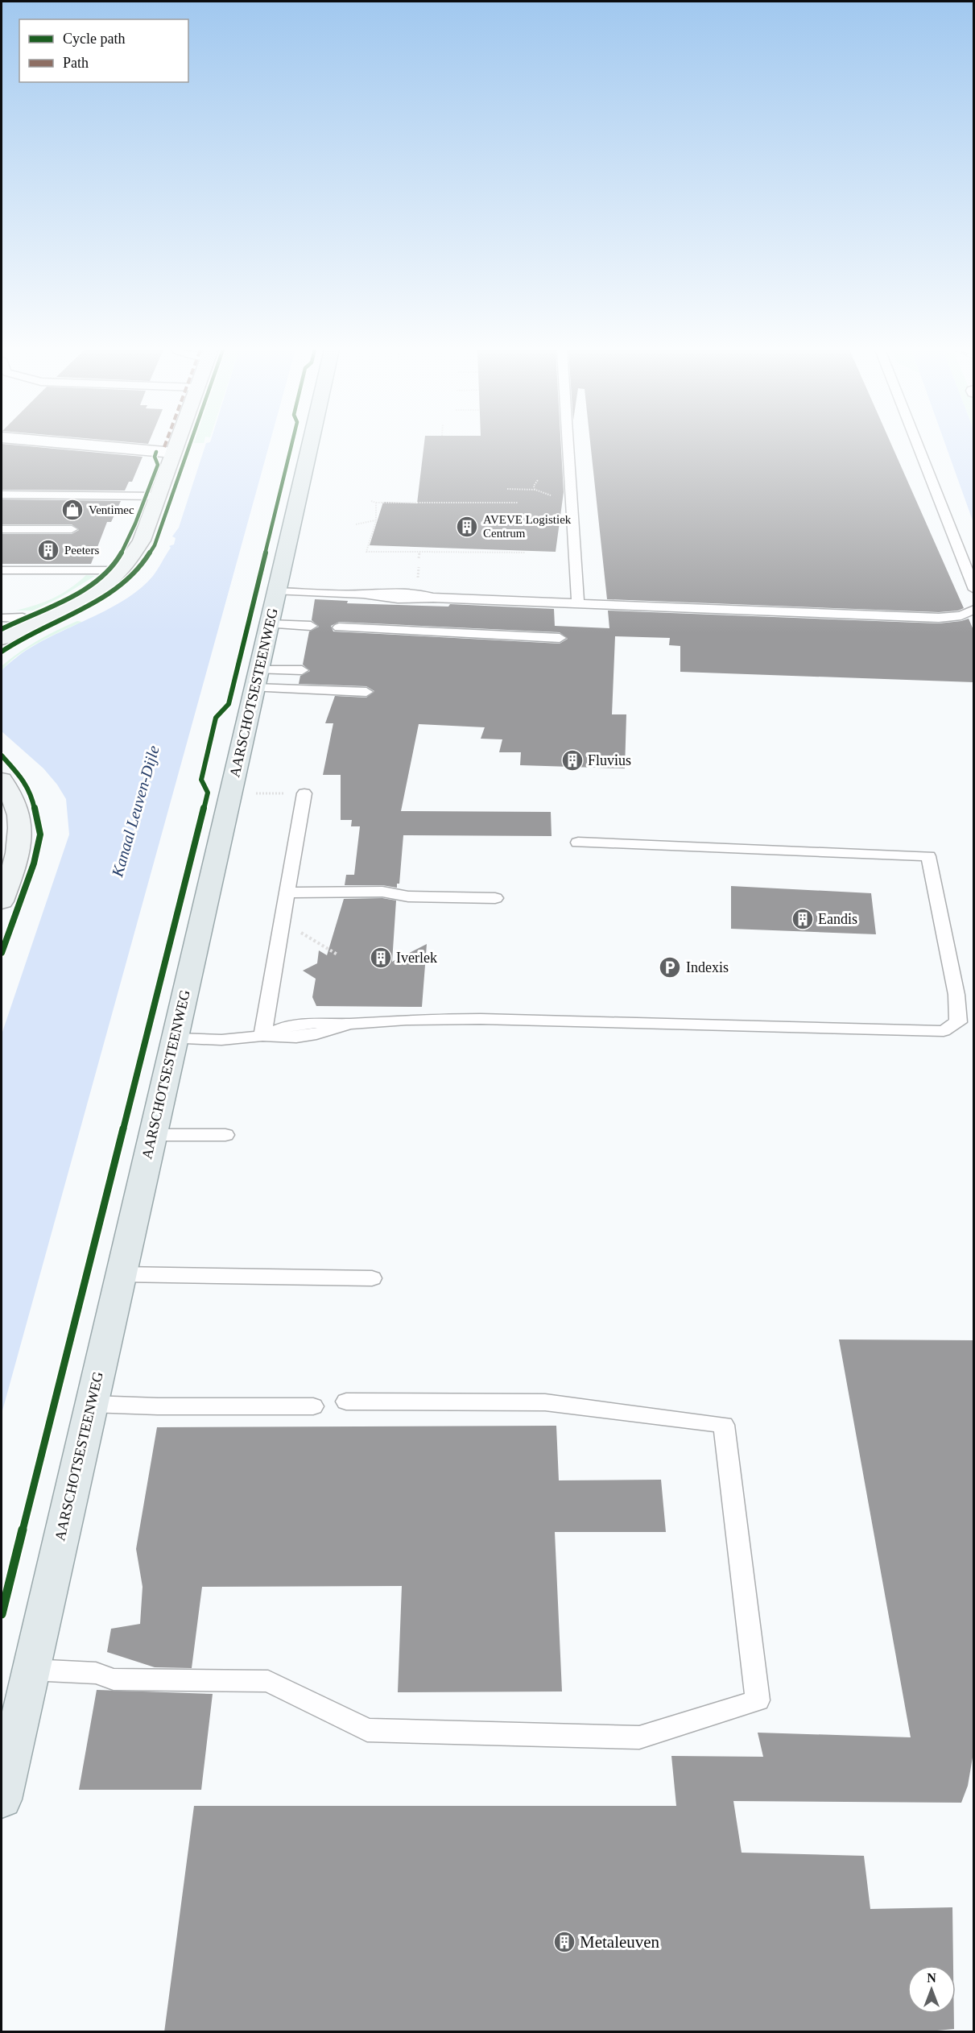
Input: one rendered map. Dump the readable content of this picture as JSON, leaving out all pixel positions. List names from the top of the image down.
{
  "streets": {
    "main road": ["AARSCHOTSESTEENWEG"]
  },
  "water": ["Kanaal Leuven-Dijle"],
  "places": {
    "shop": ["Ventimec"],
    "building": [
      "AVEVE Logistiek Centrum",
      "Peeters",
      "Fluvius",
      "Eandis",
      "Iverlek",
      "Metaleuven"
    ],
    "parking": ["Indexis"]
  },
  "legend": ["Cycle path", "Path"],
  "north": "top"
}
